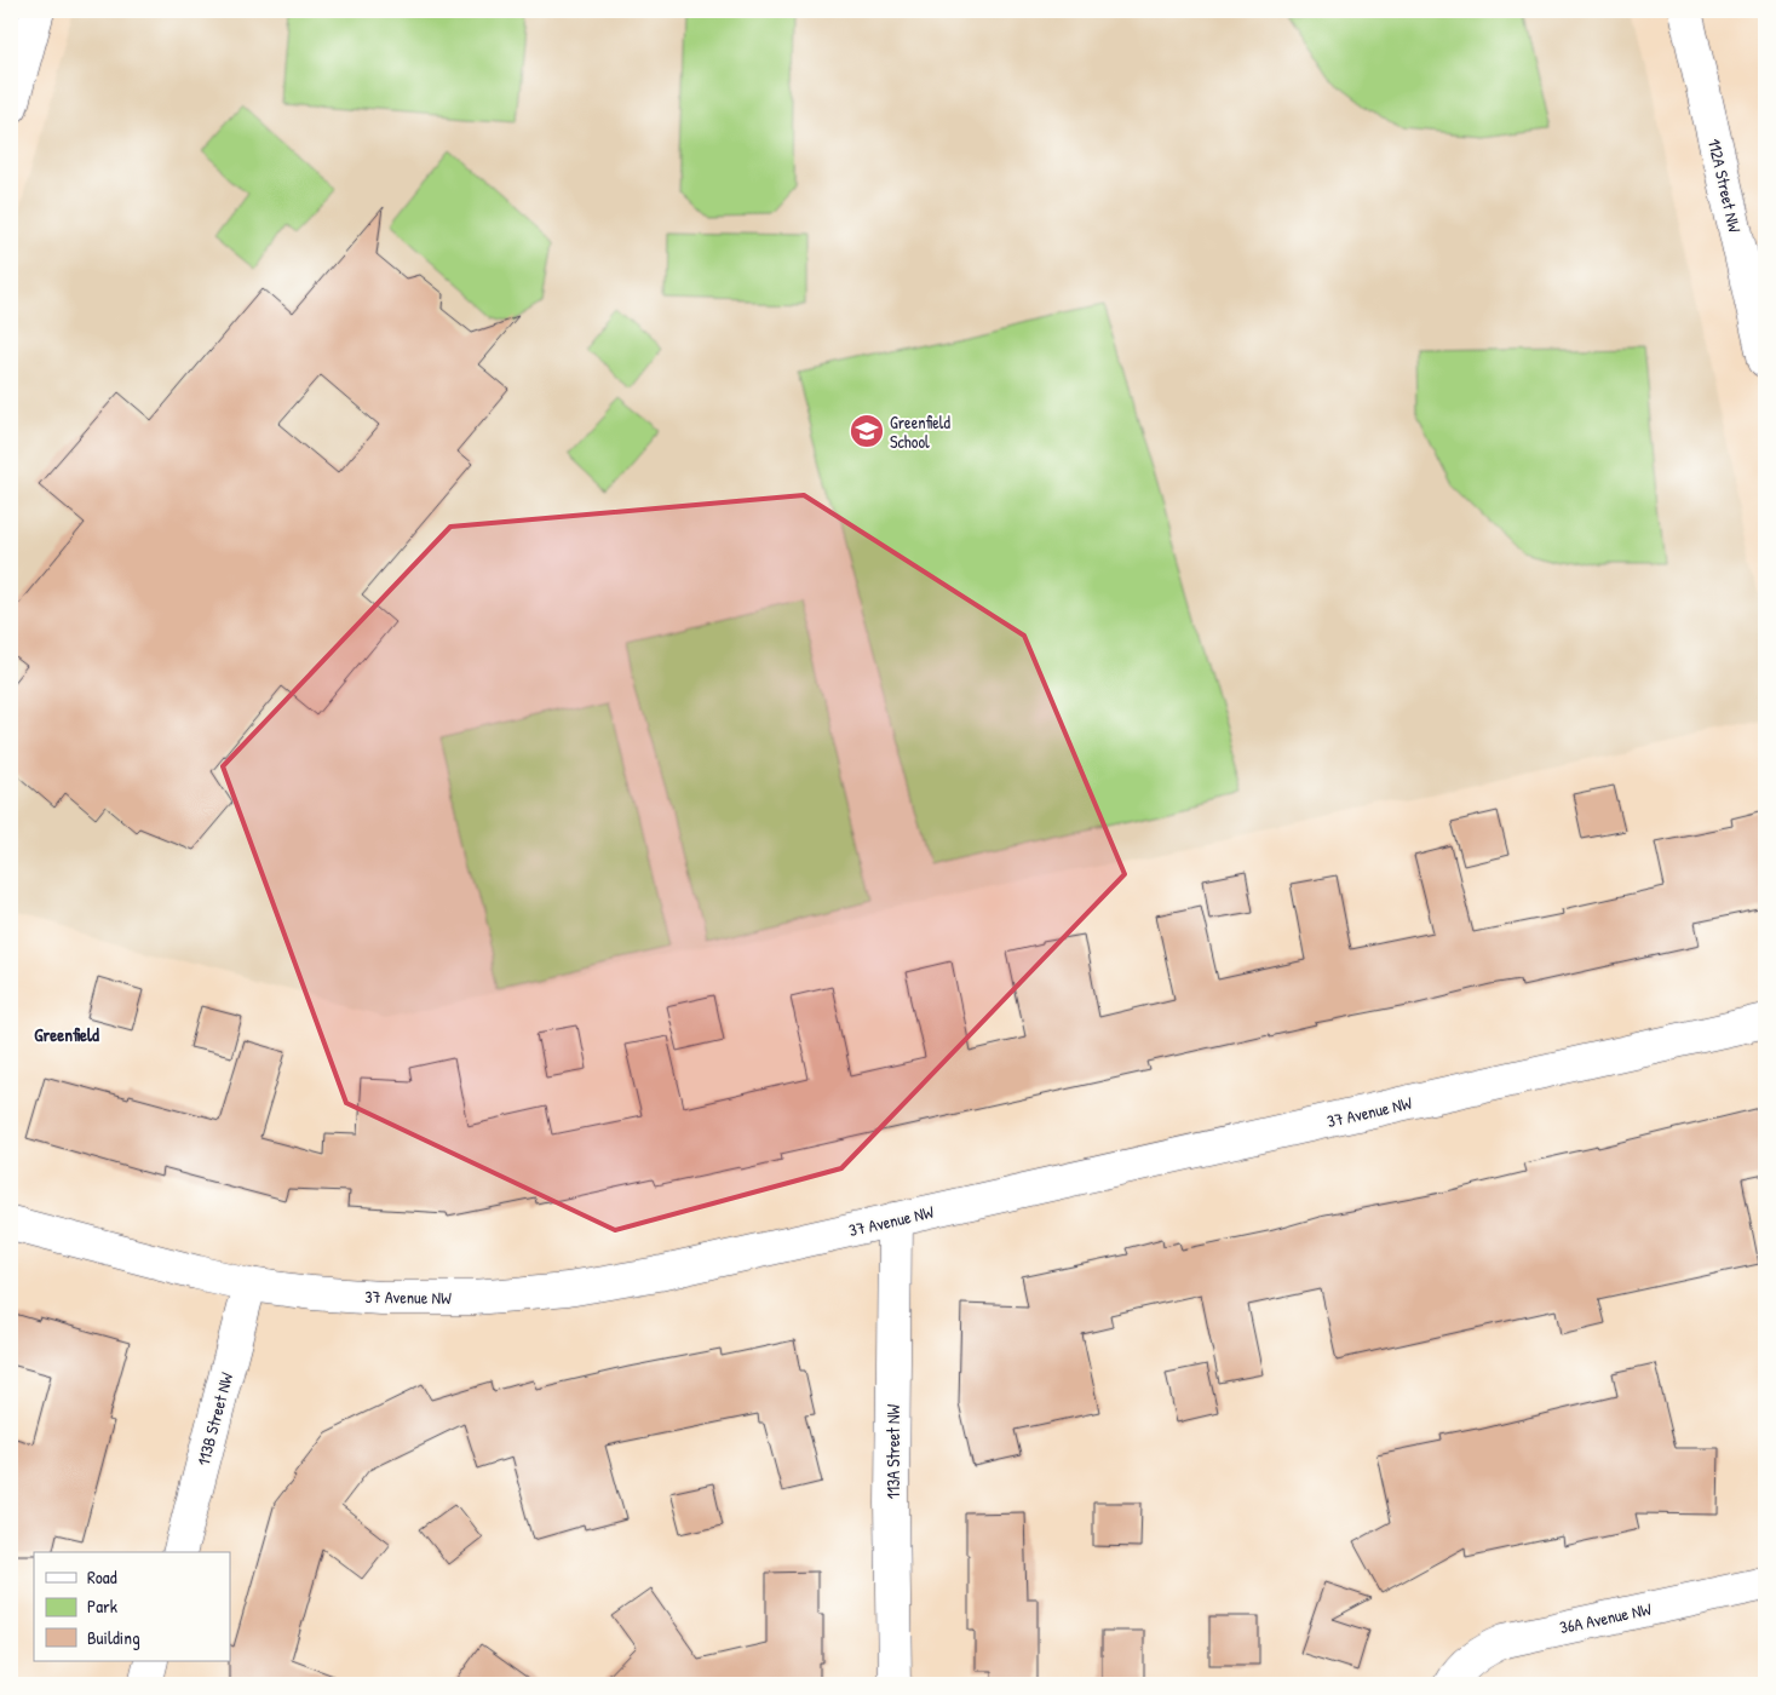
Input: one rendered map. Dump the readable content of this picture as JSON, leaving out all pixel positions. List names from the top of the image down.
{
  "streets": {
    "street": [
      "112A Street NW",
      "37 Avenue NW",
      "113B Street NW",
      "113A Street NW",
      "36A Avenue NW"
    ]
  },
  "crossings": [
    ["37 Avenue NW", "113B Street NW"],
    ["37 Avenue NW", "113A Street NW"]
  ],
  "districts": ["Greenfield"],
  "places": {
    "school or university": ["Greenfield School"]
  },
  "legend": ["Road", "Park", "Building"]
}
